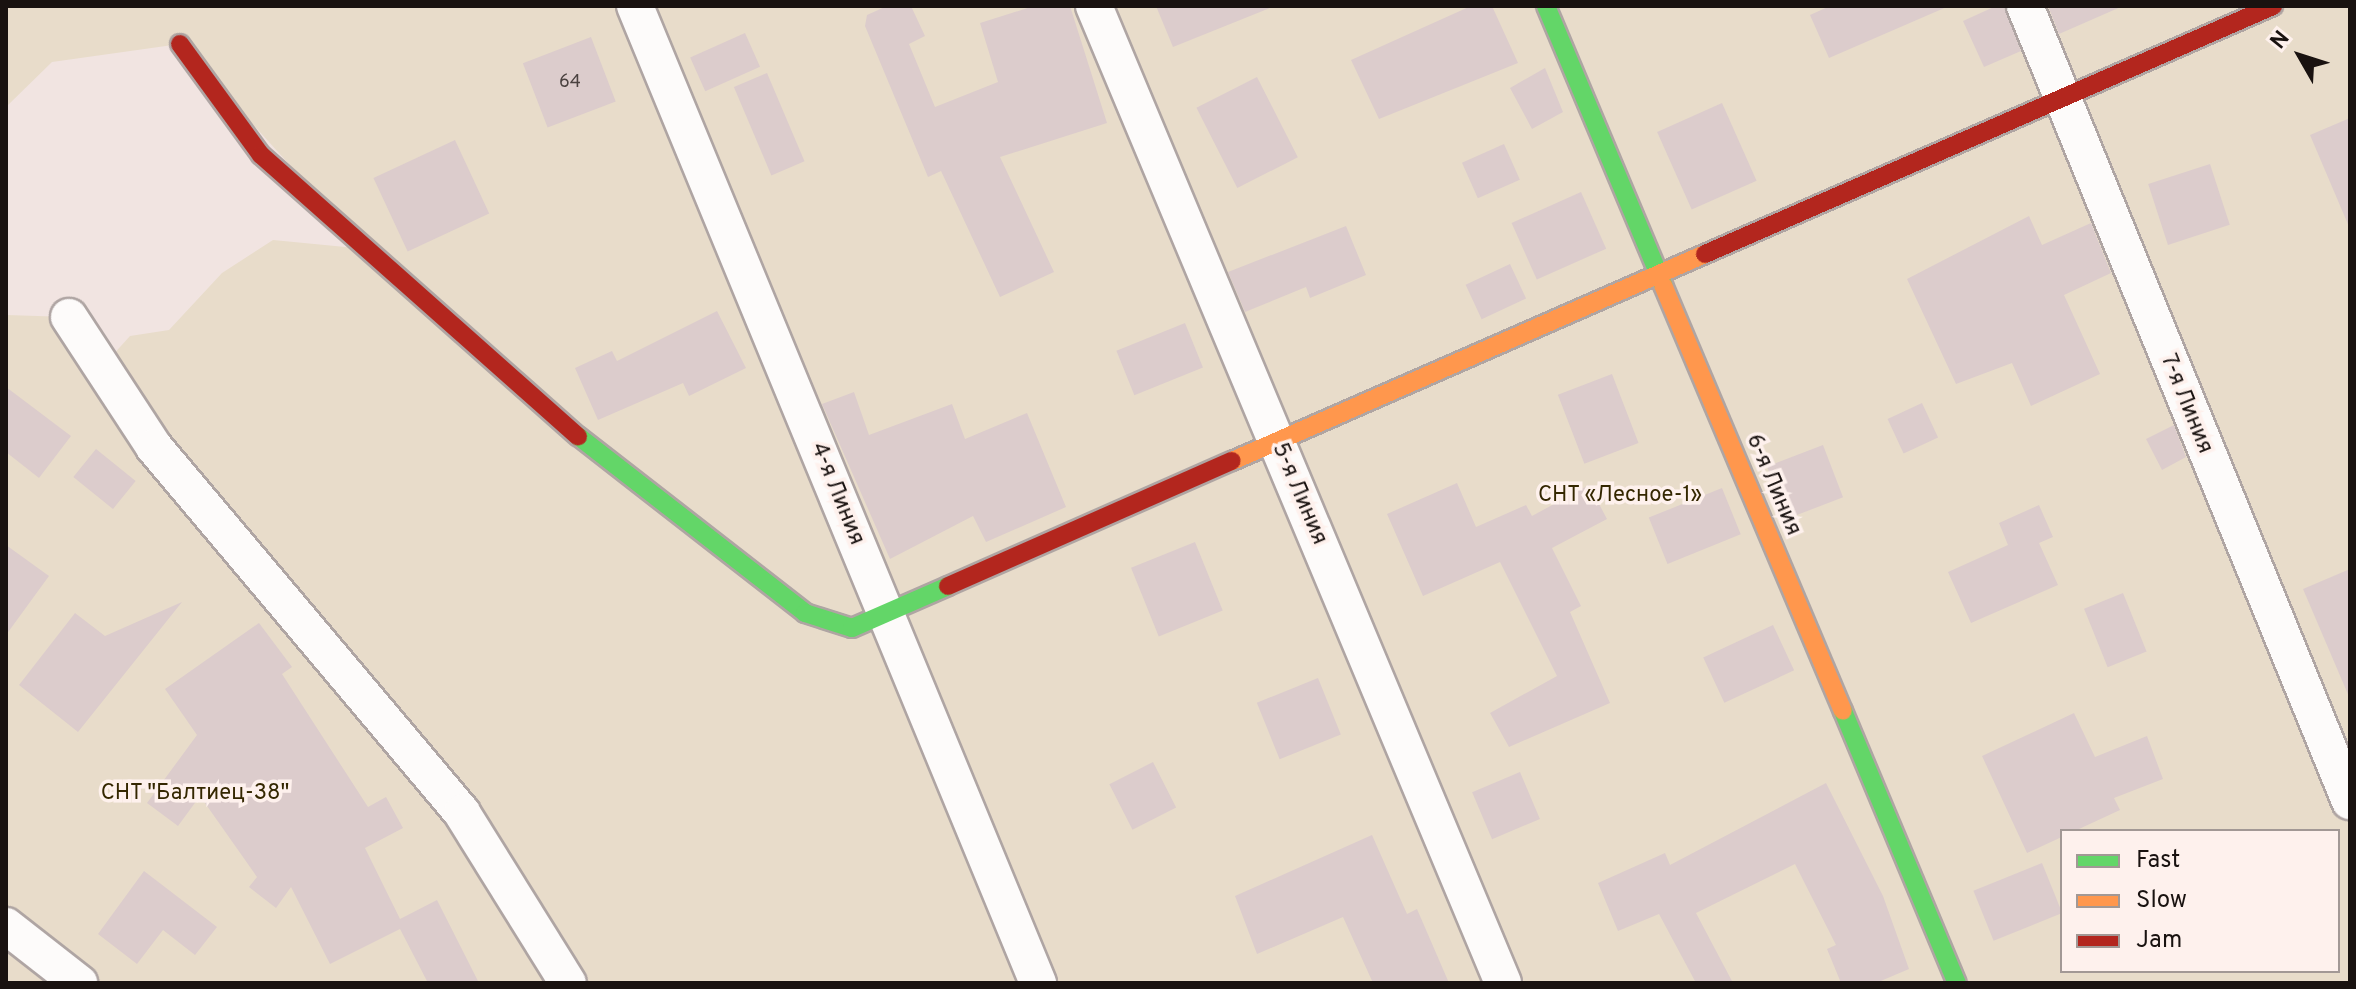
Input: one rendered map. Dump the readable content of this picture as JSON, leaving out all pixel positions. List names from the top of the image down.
{
  "streets": {
    "street": [
      "7-я Линия",
      "6-я Линия",
      "4-я Линия",
      "5-я Линия"
    ]
  },
  "parks": ["СНТ «Лесное-1»", "СНТ \"Балтиец-38\""],
  "house_numbers": ["64"],
  "legend": ["Fast", "Slow", "Jam"],
  "north": "top left"
}
